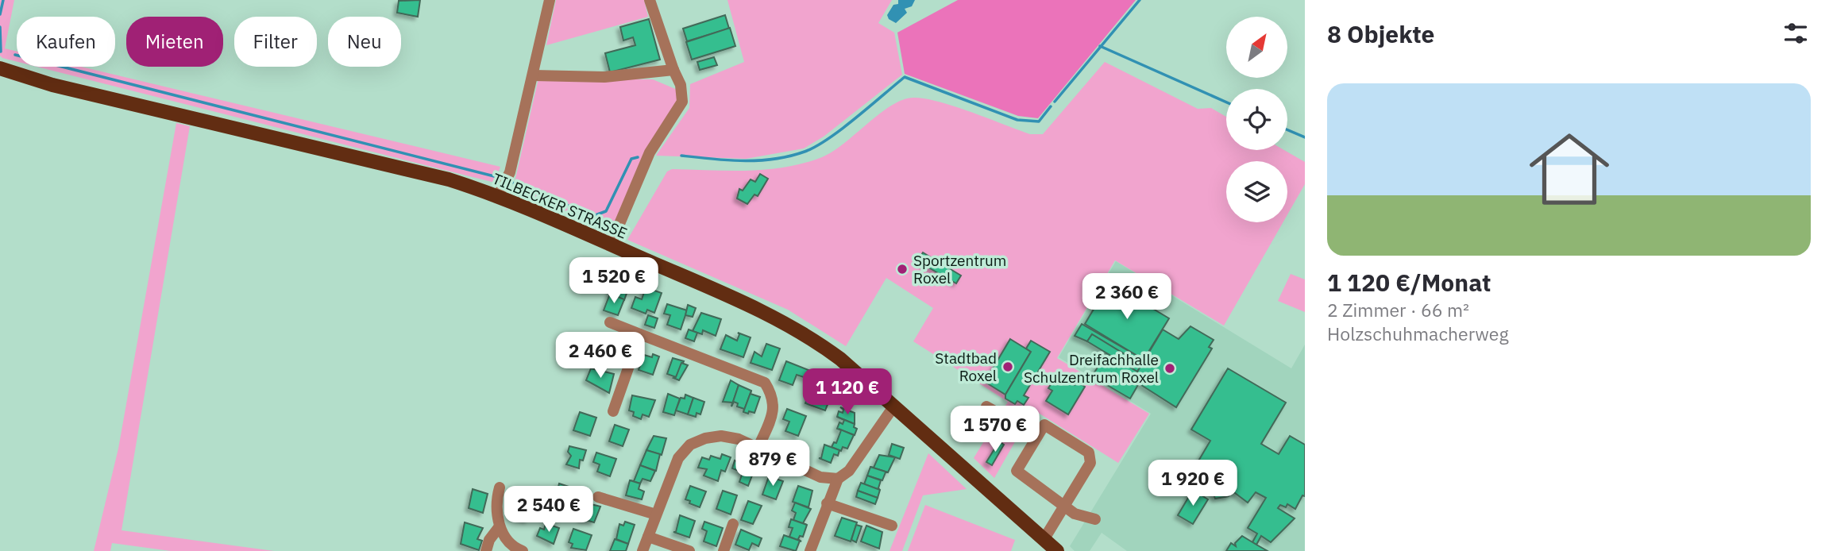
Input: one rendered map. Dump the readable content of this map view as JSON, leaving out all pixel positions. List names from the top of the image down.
{
  "streets": {
    "main road": ["TILBECKER STRASSE"]
  },
  "places": ["Sportzentrum Roxel", "Stadtbad Roxel", "Dreifachhalle Schulzentrum Roxel"],
  "north": "top right",
  "page": {
    "heading": "8 Objekte",
    "chip": [
      "Kaufen",
      "Mieten",
      "Filter",
      "Neu"
    ],
    "list": [
      {
        "name": "1 120 €/Monat",
        "note": "2 Zimmer · 66 m² · Holzschuhmacherweg"
      }
    ],
    "price": [
      "1 520 €",
      "2 360 €",
      "2 460 €",
      "1 120 €",
      "1 570 €",
      "879 €",
      "1 920 €",
      "2 540 €"
    ]
  }
}
